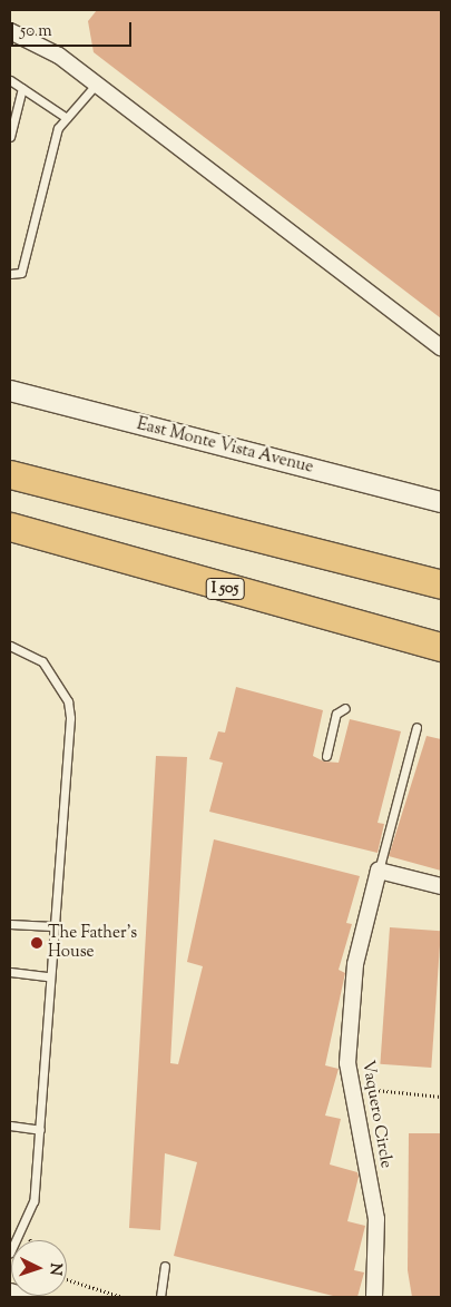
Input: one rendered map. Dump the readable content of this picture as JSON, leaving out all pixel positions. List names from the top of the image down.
{
  "streets": {
    "highway": ["I 505"],
    "street": ["East Monte Vista Avenue", "Vaquero Circle"]
  },
  "places": ["The Father's House"],
  "scale_bar": "50 m",
  "north": "right"
}
